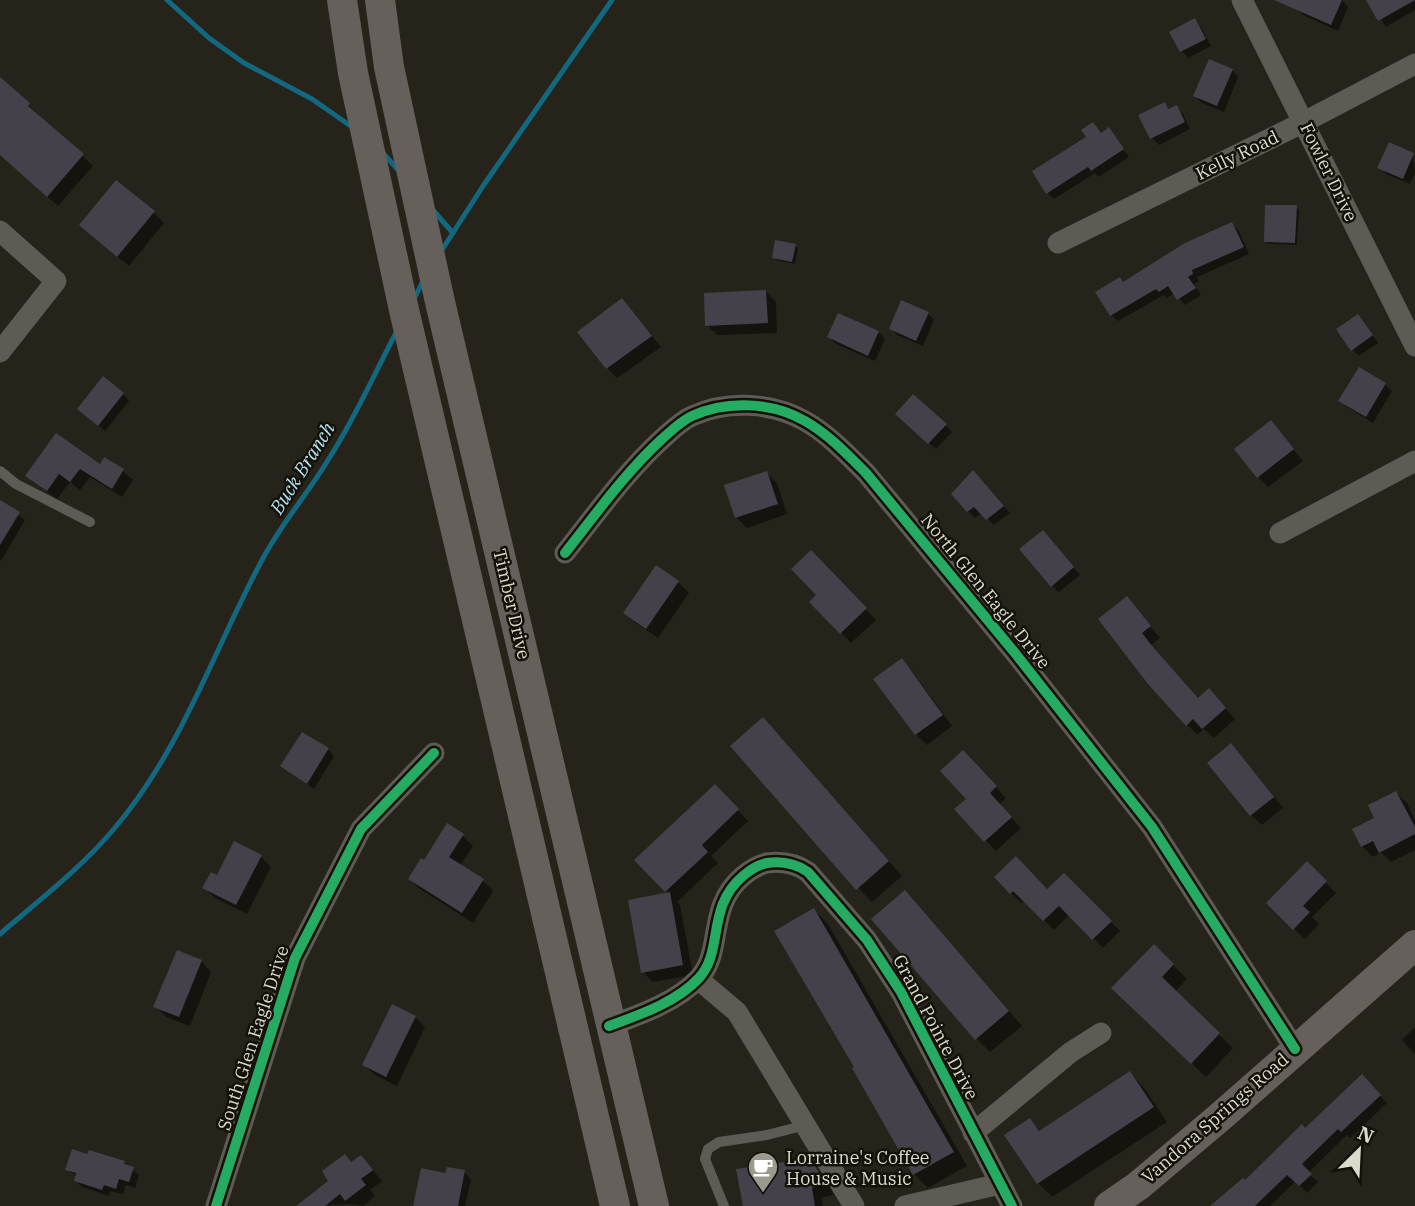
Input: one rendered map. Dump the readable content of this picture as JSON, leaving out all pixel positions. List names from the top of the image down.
{
  "streets": {
    "main road": ["Timber Drive", "Vandora Springs Road"],
    "street": [
      "Kelly Road",
      "Fowler Drive",
      "North Glen Eagle Drive",
      "Grand Pointe Drive",
      "South Glen Eagle Drive"
    ]
  },
  "crossings": [
    ["Kelly Road", "Fowler Drive"],
    ["North Glen Eagle Drive", "Vandora Springs Road"]
  ],
  "water": ["Buck Branch"],
  "places": {
    "cafe": ["Lorraine's Coffee House & Music"]
  },
  "north": "top right"
}
